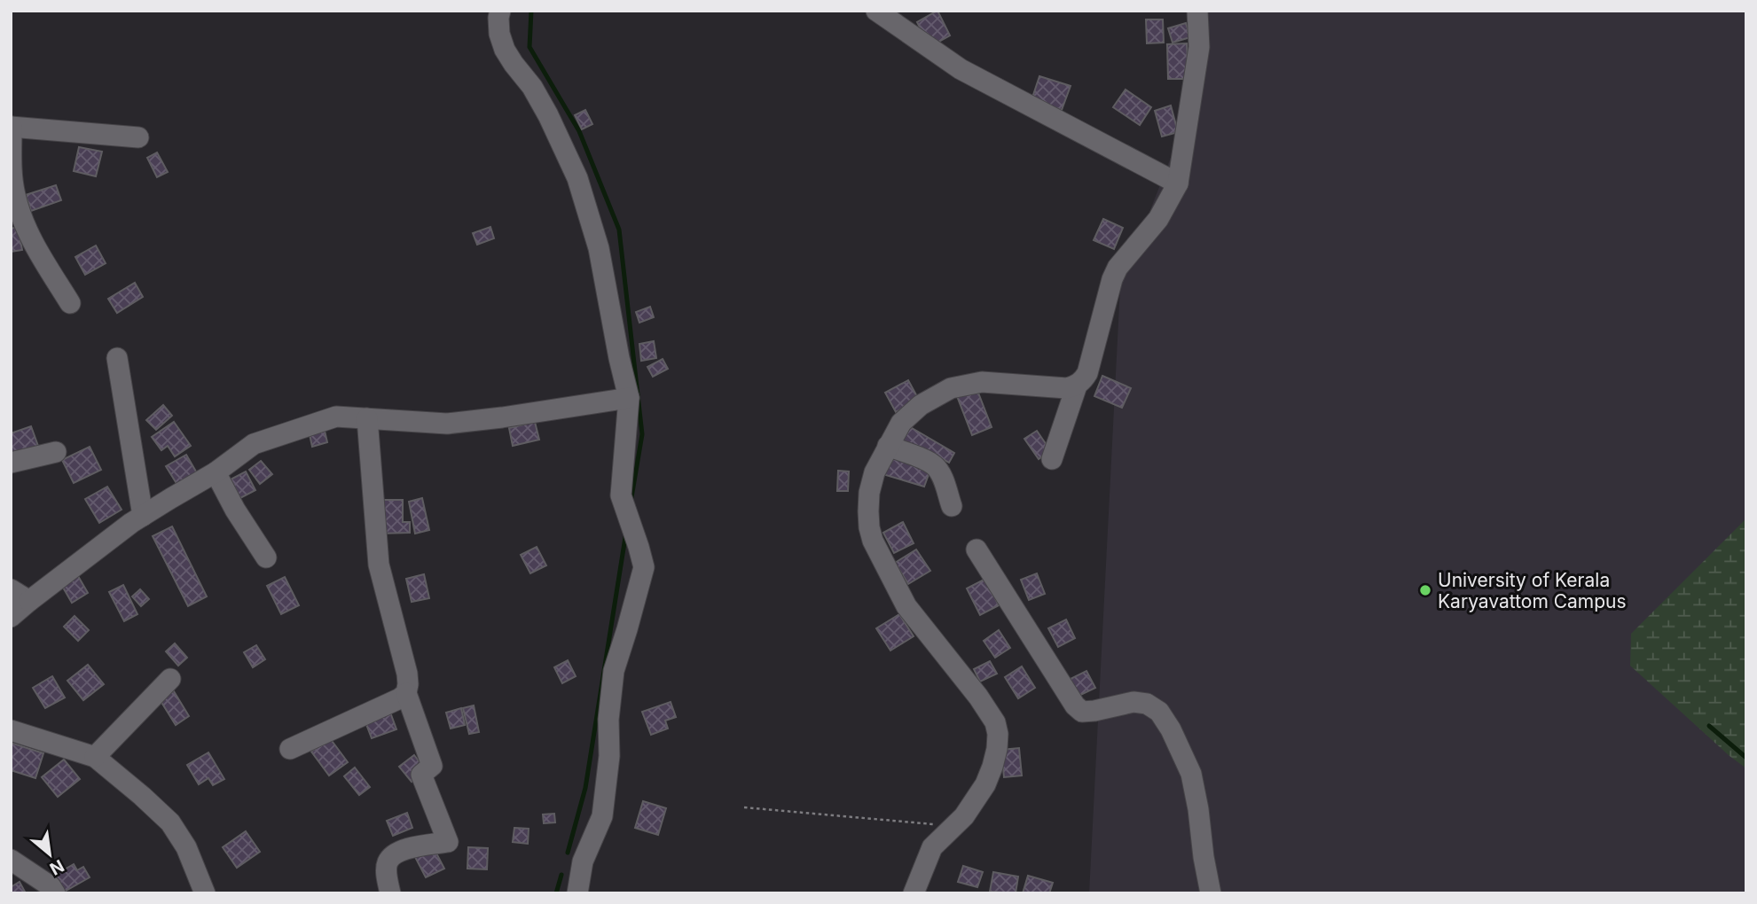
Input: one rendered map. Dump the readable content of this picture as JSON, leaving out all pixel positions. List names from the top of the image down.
{
  "places": ["University of Kerala Karyavattom Campus"],
  "north": "bottom right"
}
